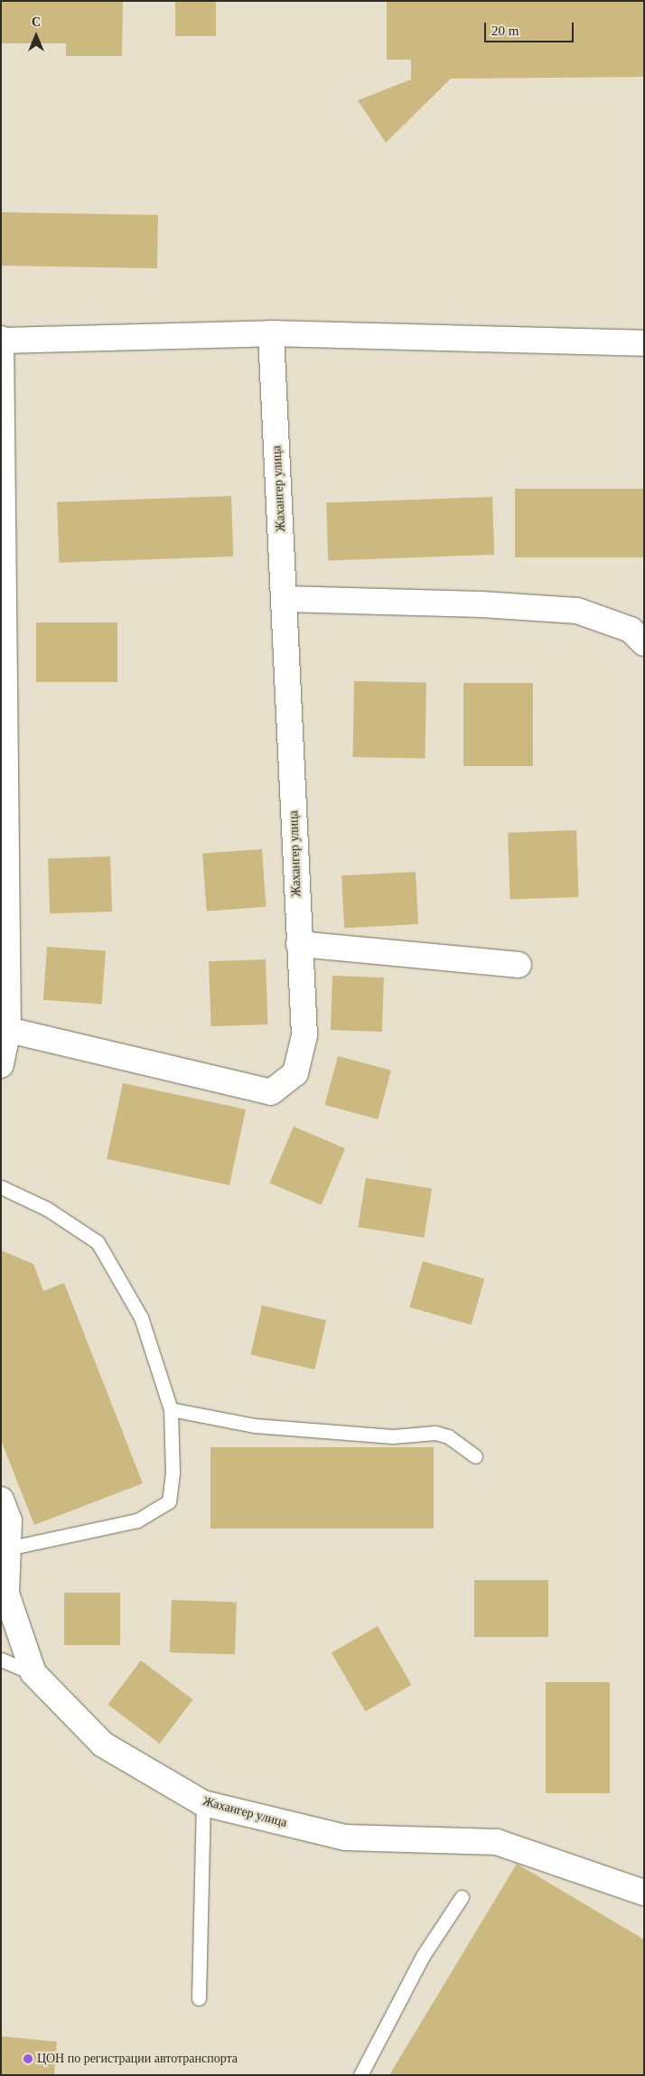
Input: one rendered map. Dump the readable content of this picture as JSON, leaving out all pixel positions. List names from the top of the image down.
{
  "streets": {
    "street": ["Жахангер улица"]
  },
  "places": ["ЦОН по регистрации автотранспорта"],
  "scale_bar": "20 m",
  "north": "top"
}
